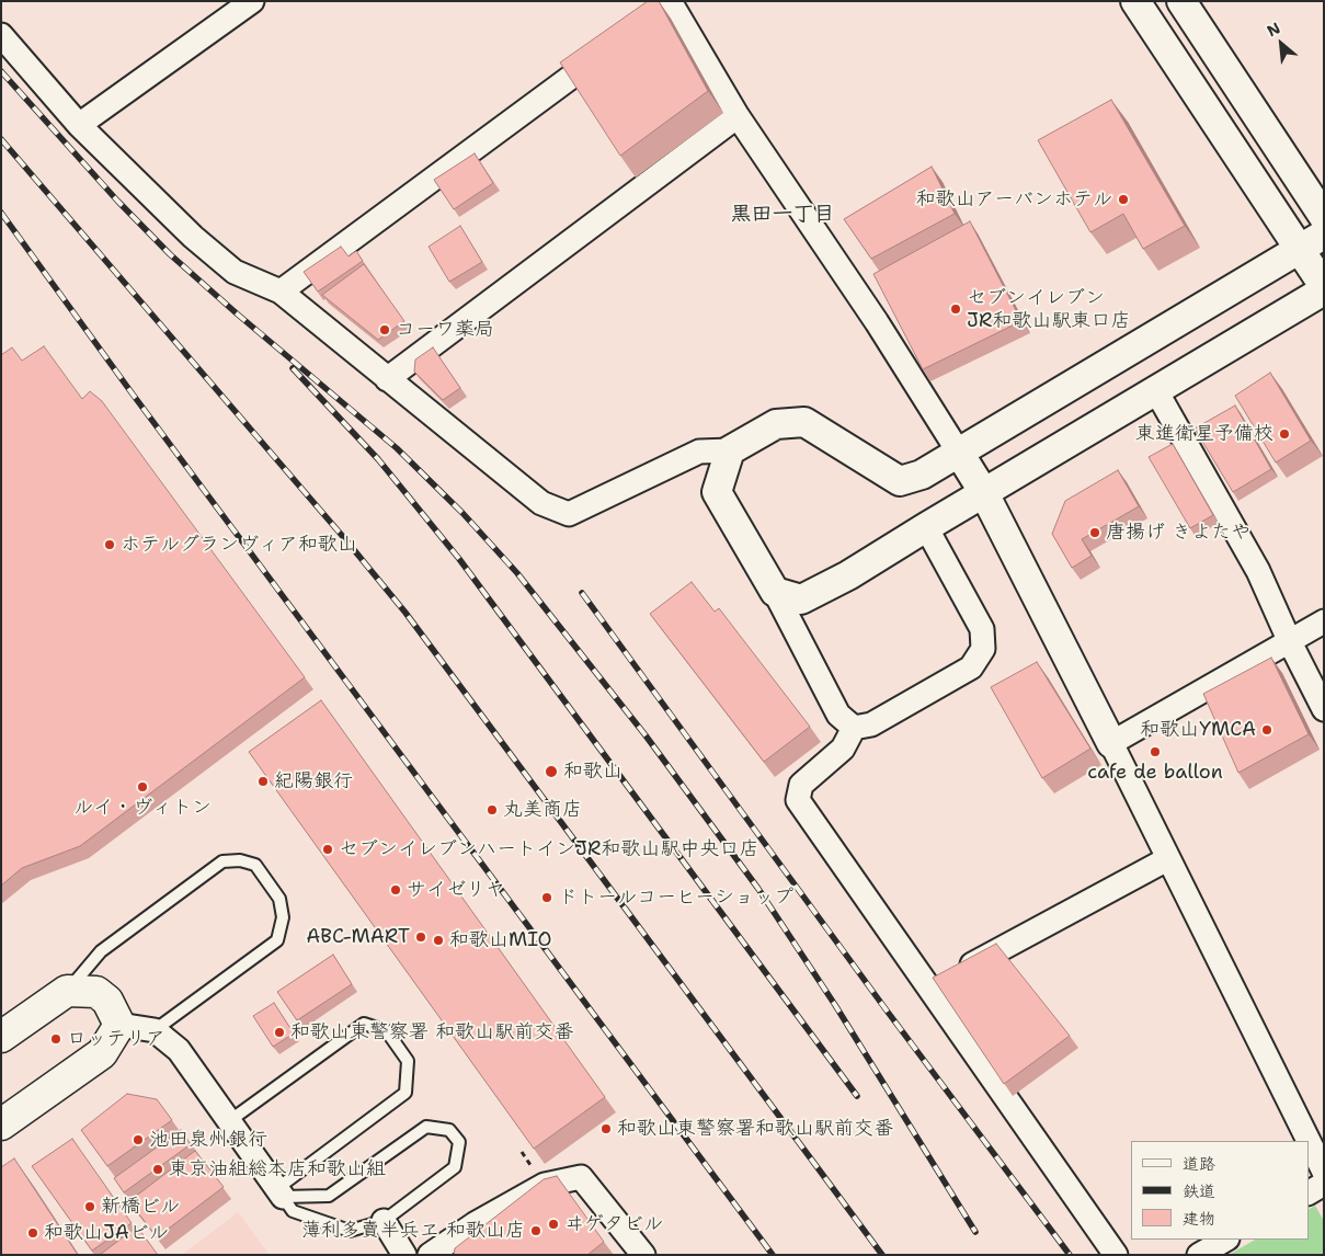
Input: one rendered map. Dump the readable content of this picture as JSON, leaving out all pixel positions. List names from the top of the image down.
{
  "districts": ["黒田一丁目"],
  "places": [
    "和歌山アーバンホテル",
    "セブンイレブン JR和歌山駅東口店",
    "コーワ薬局",
    "東進衛星予備校",
    "唐揚げ きよたや",
    "ホテルグランヴィア和歌山",
    "和歌山YMCA",
    "cafe de ballon",
    "和歌山",
    "紀陽銀行",
    "ルイ・ヴィトン",
    "丸美商店",
    "セブンイレブンハートインJR和歌山駅中央口店",
    "サイゼリヤ",
    "ドトールコーヒーショップ",
    "ABC-MART",
    "和歌山MIO",
    "和歌山東警察署 和歌山駅前交番",
    "ロッテリア",
    "和歌山東警察署和歌山駅前交番",
    "池田泉州銀行",
    "東京油組総本店和歌山組",
    "新橋ビル",
    "ヰゲタビル",
    "薄利多賣半兵ヱ 和歌山店",
    "和歌山JAビル"
  ],
  "legend": ["道路", "鉄道", "建物"],
  "north": "top left"
}
